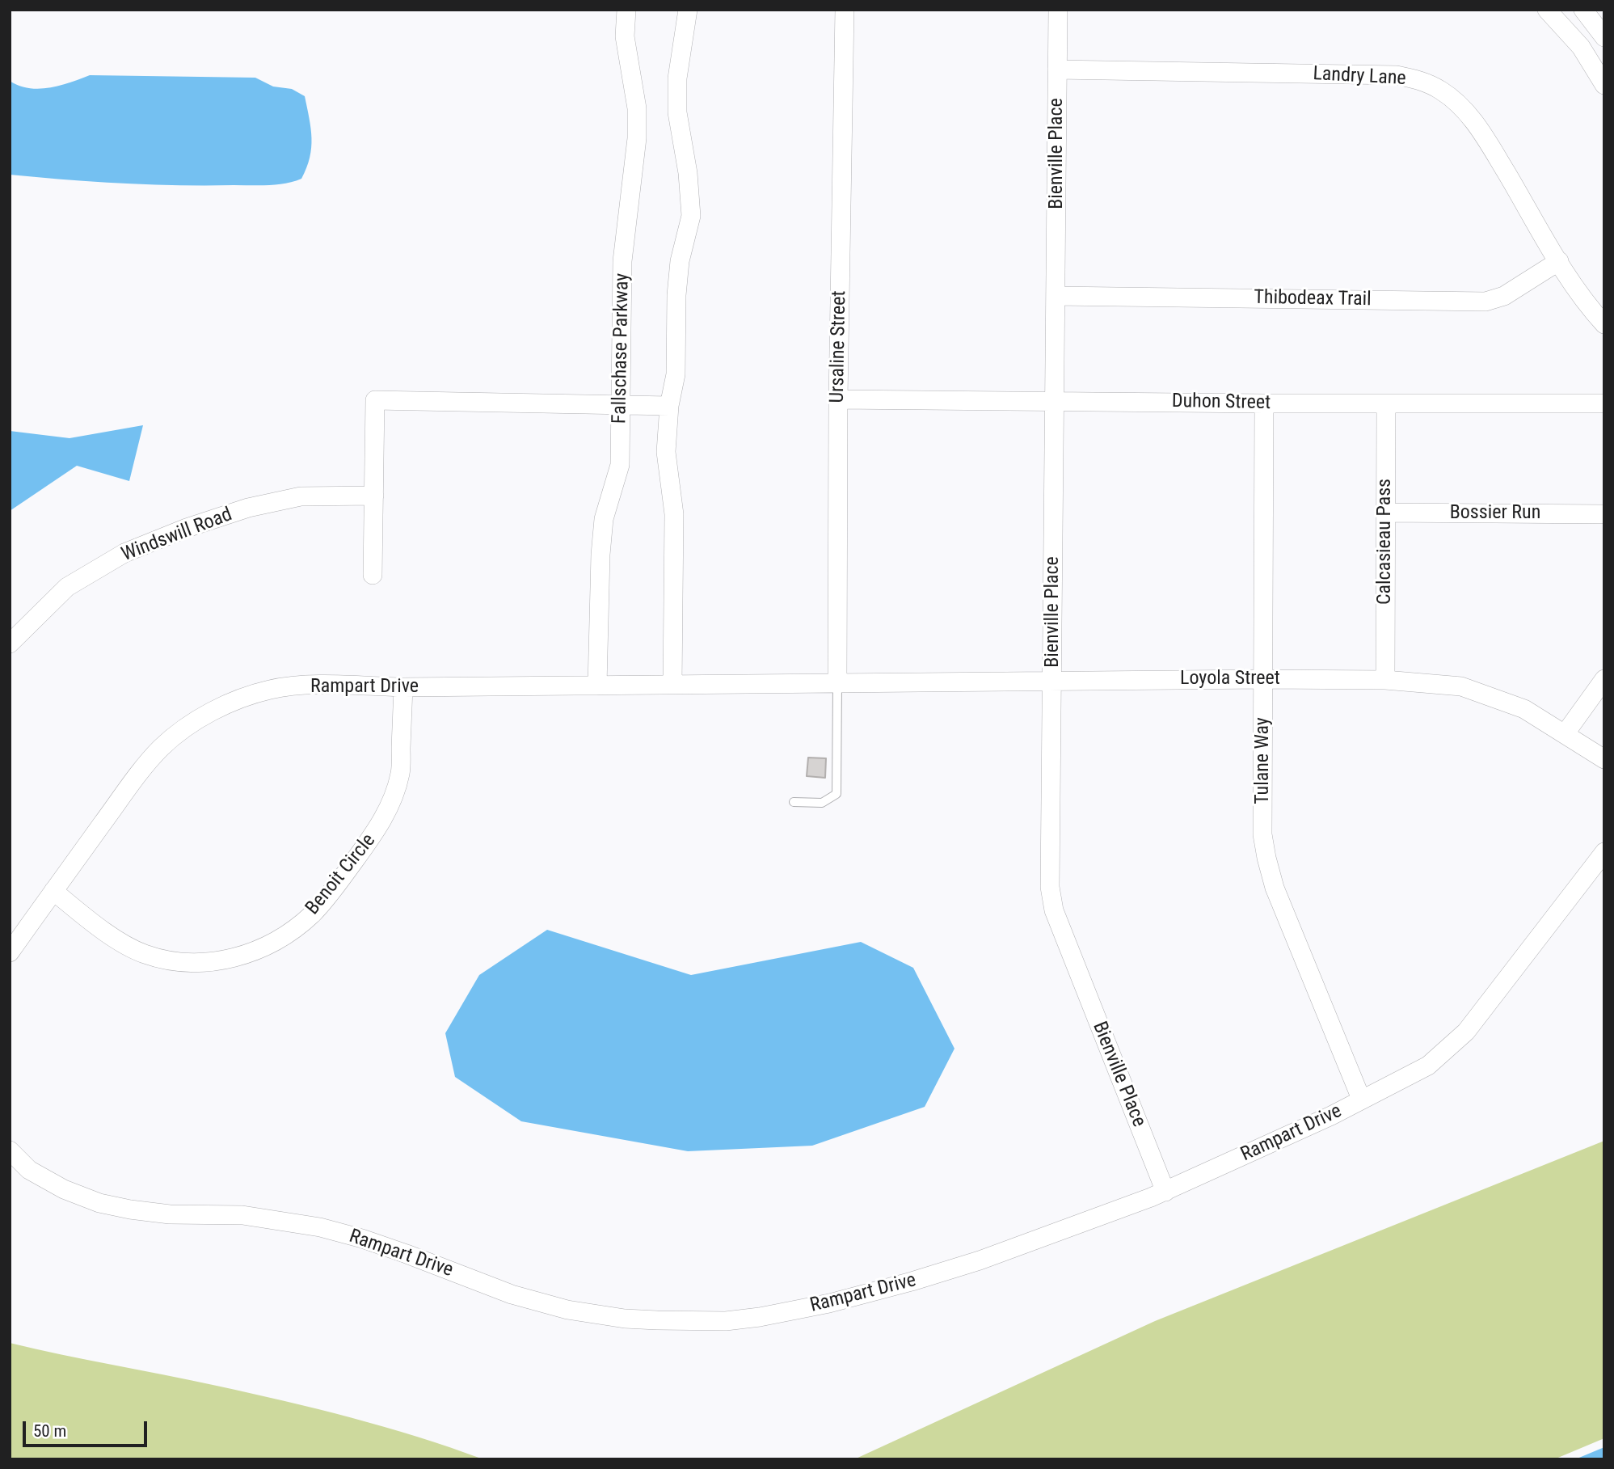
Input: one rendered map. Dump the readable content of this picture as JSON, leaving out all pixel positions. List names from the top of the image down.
{
  "streets": {
    "street": [
      "Landry Lane",
      "Bienville Place",
      "Thibodeax Trail",
      "Ursaline Street",
      "Fallschase Parkway",
      "Duhon Street",
      "Bossier Run",
      "Windswill Road",
      "Calcasieau Pass",
      "Loyola Street",
      "Rampart Drive",
      "Tulane Way",
      "Benoit Circle"
    ]
  },
  "crossings": [
    ["Landry Lane", "Bienville Place"],
    ["Landry Lane", "Thibodeax Trail"],
    ["Bienville Place", "Thibodeax Trail"],
    ["Bienville Place", "Duhon Street"],
    ["Bienville Place", "Loyola Street"],
    ["Bienville Place", "Rampart Drive"],
    ["Ursaline Street", "Duhon Street"],
    ["Ursaline Street", "Loyola Street"],
    ["Ursaline Street", "Rampart Drive"],
    ["Fallschase Parkway", "Rampart Drive"],
    ["Duhon Street", "Calcasieau Pass"],
    ["Duhon Street", "Tulane Way"],
    ["Bossier Run", "Calcasieau Pass"],
    ["Calcasieau Pass", "Loyola Street"],
    ["Loyola Street", "Rampart Drive"],
    ["Loyola Street", "Tulane Way"],
    ["Rampart Drive", "Tulane Way"],
    ["Rampart Drive", "Benoit Circle"]
  ],
  "scale_bar": "50 m"
}
